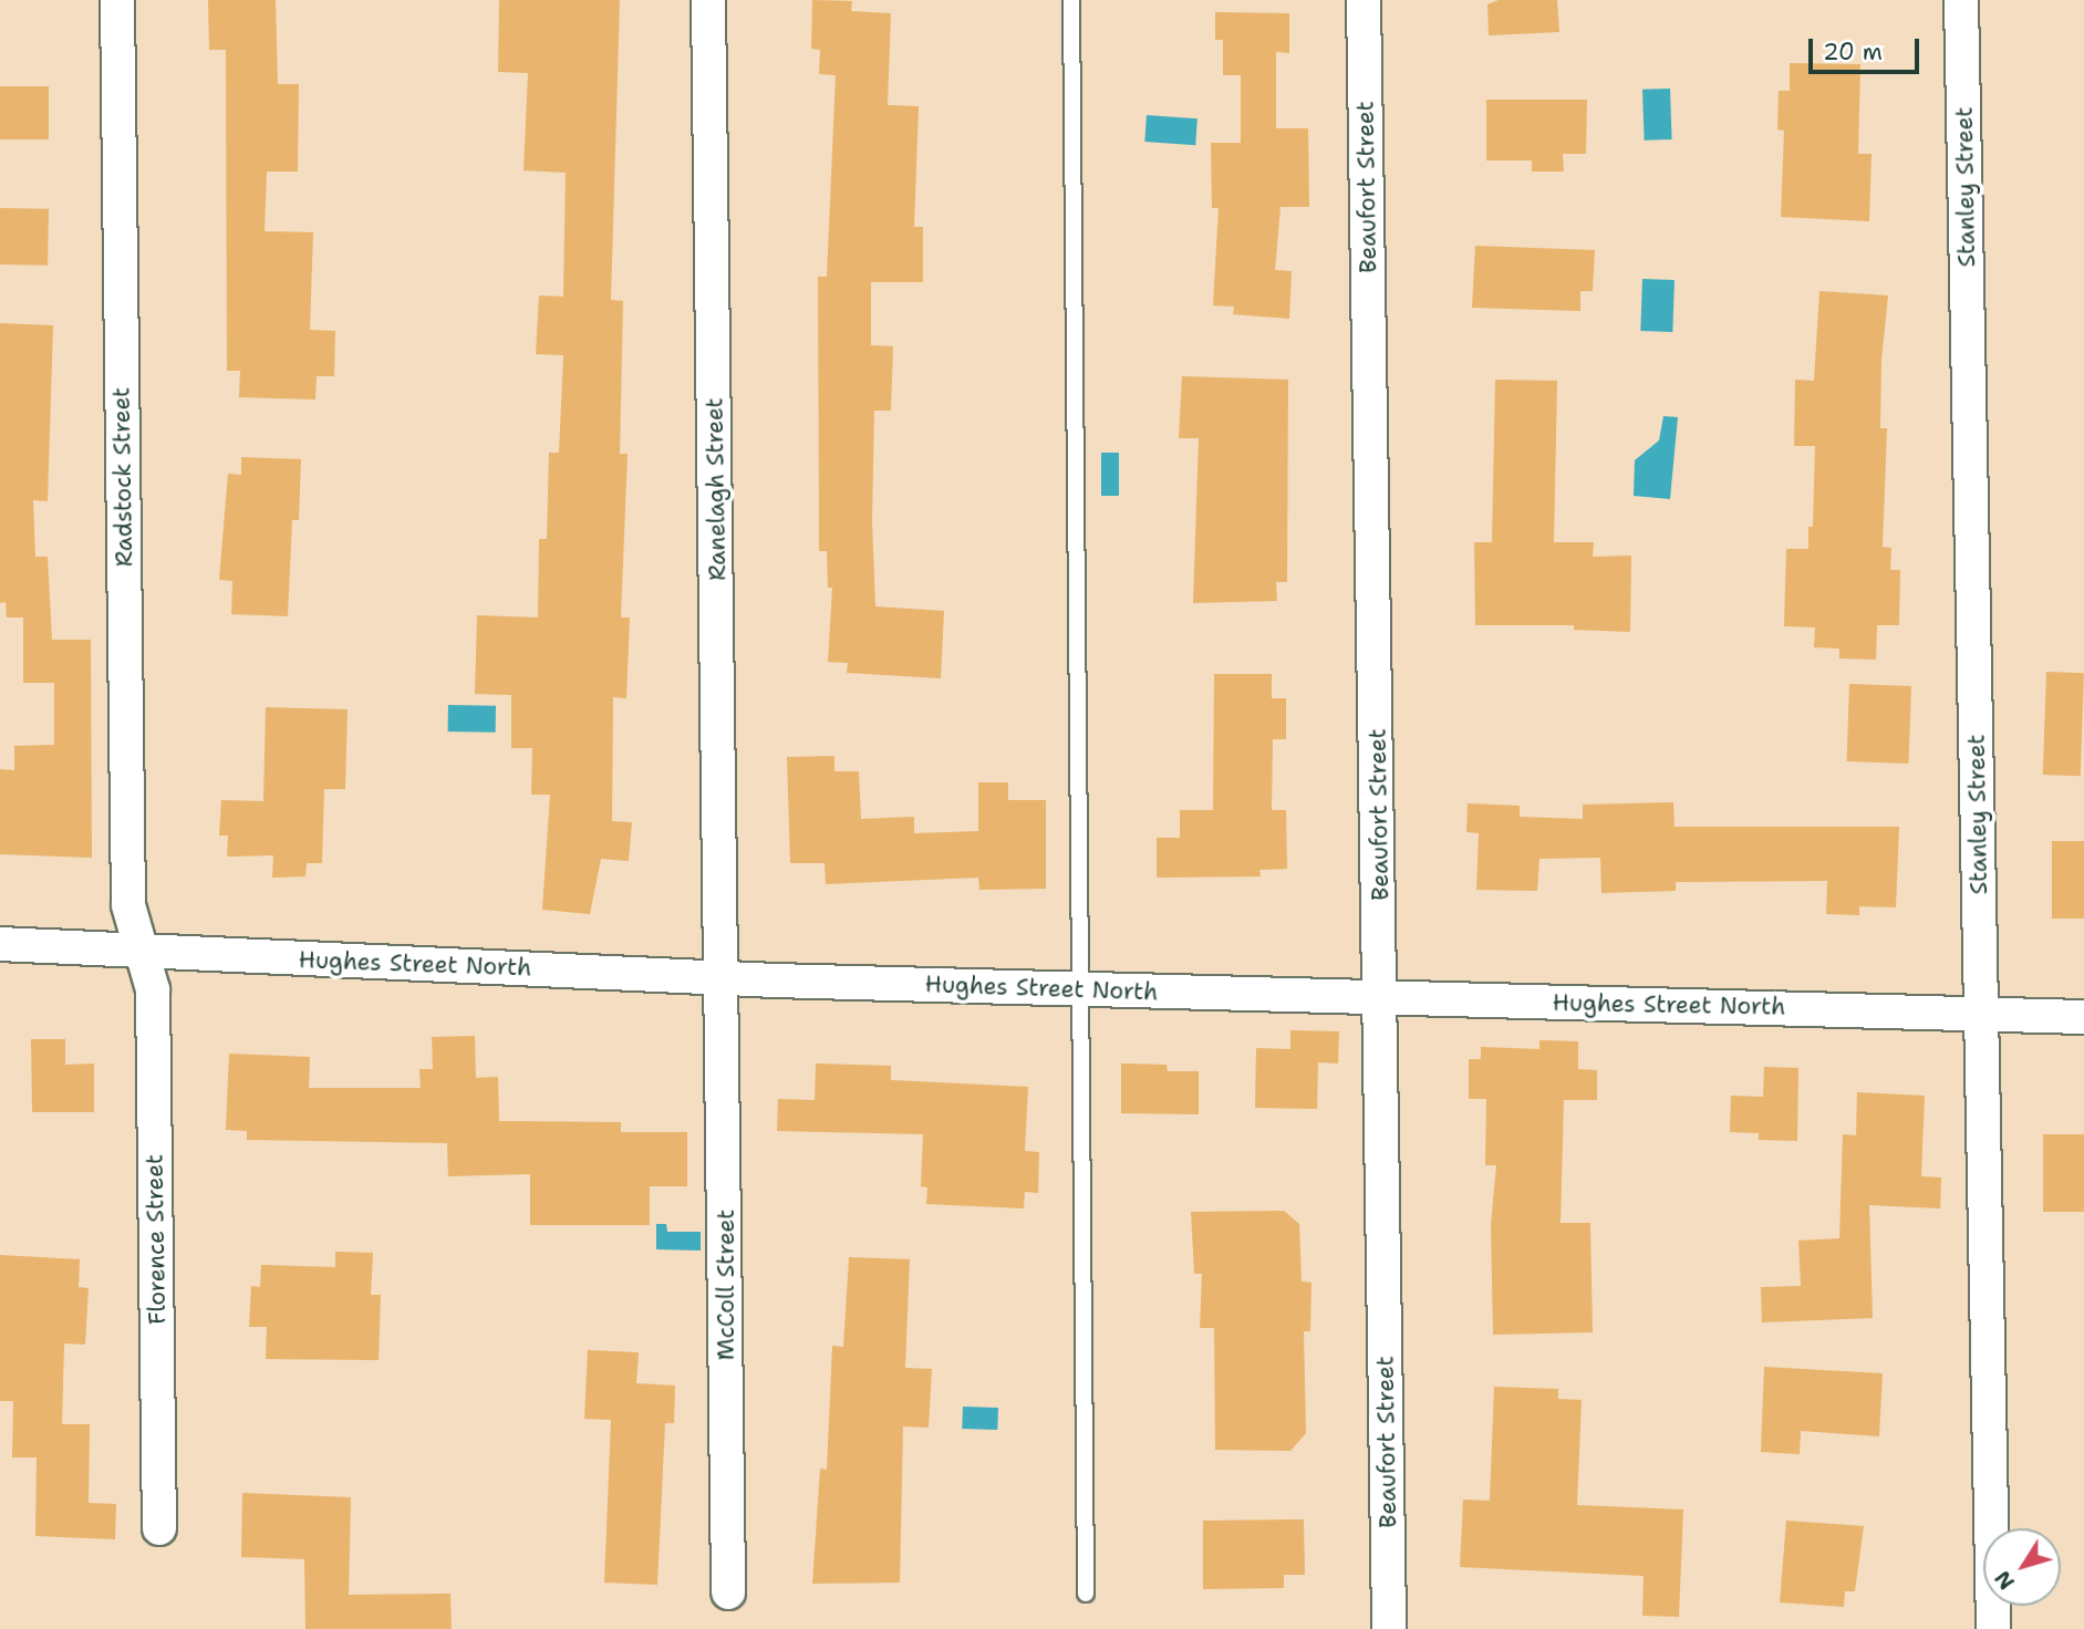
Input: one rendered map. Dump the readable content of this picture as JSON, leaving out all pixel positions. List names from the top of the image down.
{
  "streets": {
    "street": [
      "Beaufort Street",
      "Stanley Street",
      "Radstock Street",
      "Ranelagh Street",
      "Hughes Street North",
      "Florence Street",
      "McColl Street"
    ]
  },
  "crossings": [
    ["Beaufort Street", "Hughes Street North"],
    ["Stanley Street", "Hughes Street North"],
    ["Radstock Street", "Hughes Street North"],
    ["Radstock Street", "Florence Street"],
    ["Ranelagh Street", "Hughes Street North"],
    ["Ranelagh Street", "McColl Street"],
    ["Hughes Street North", "Florence Street"],
    ["Hughes Street North", "McColl Street"]
  ],
  "scale_bar": "20 m",
  "north": "bottom left"
}
